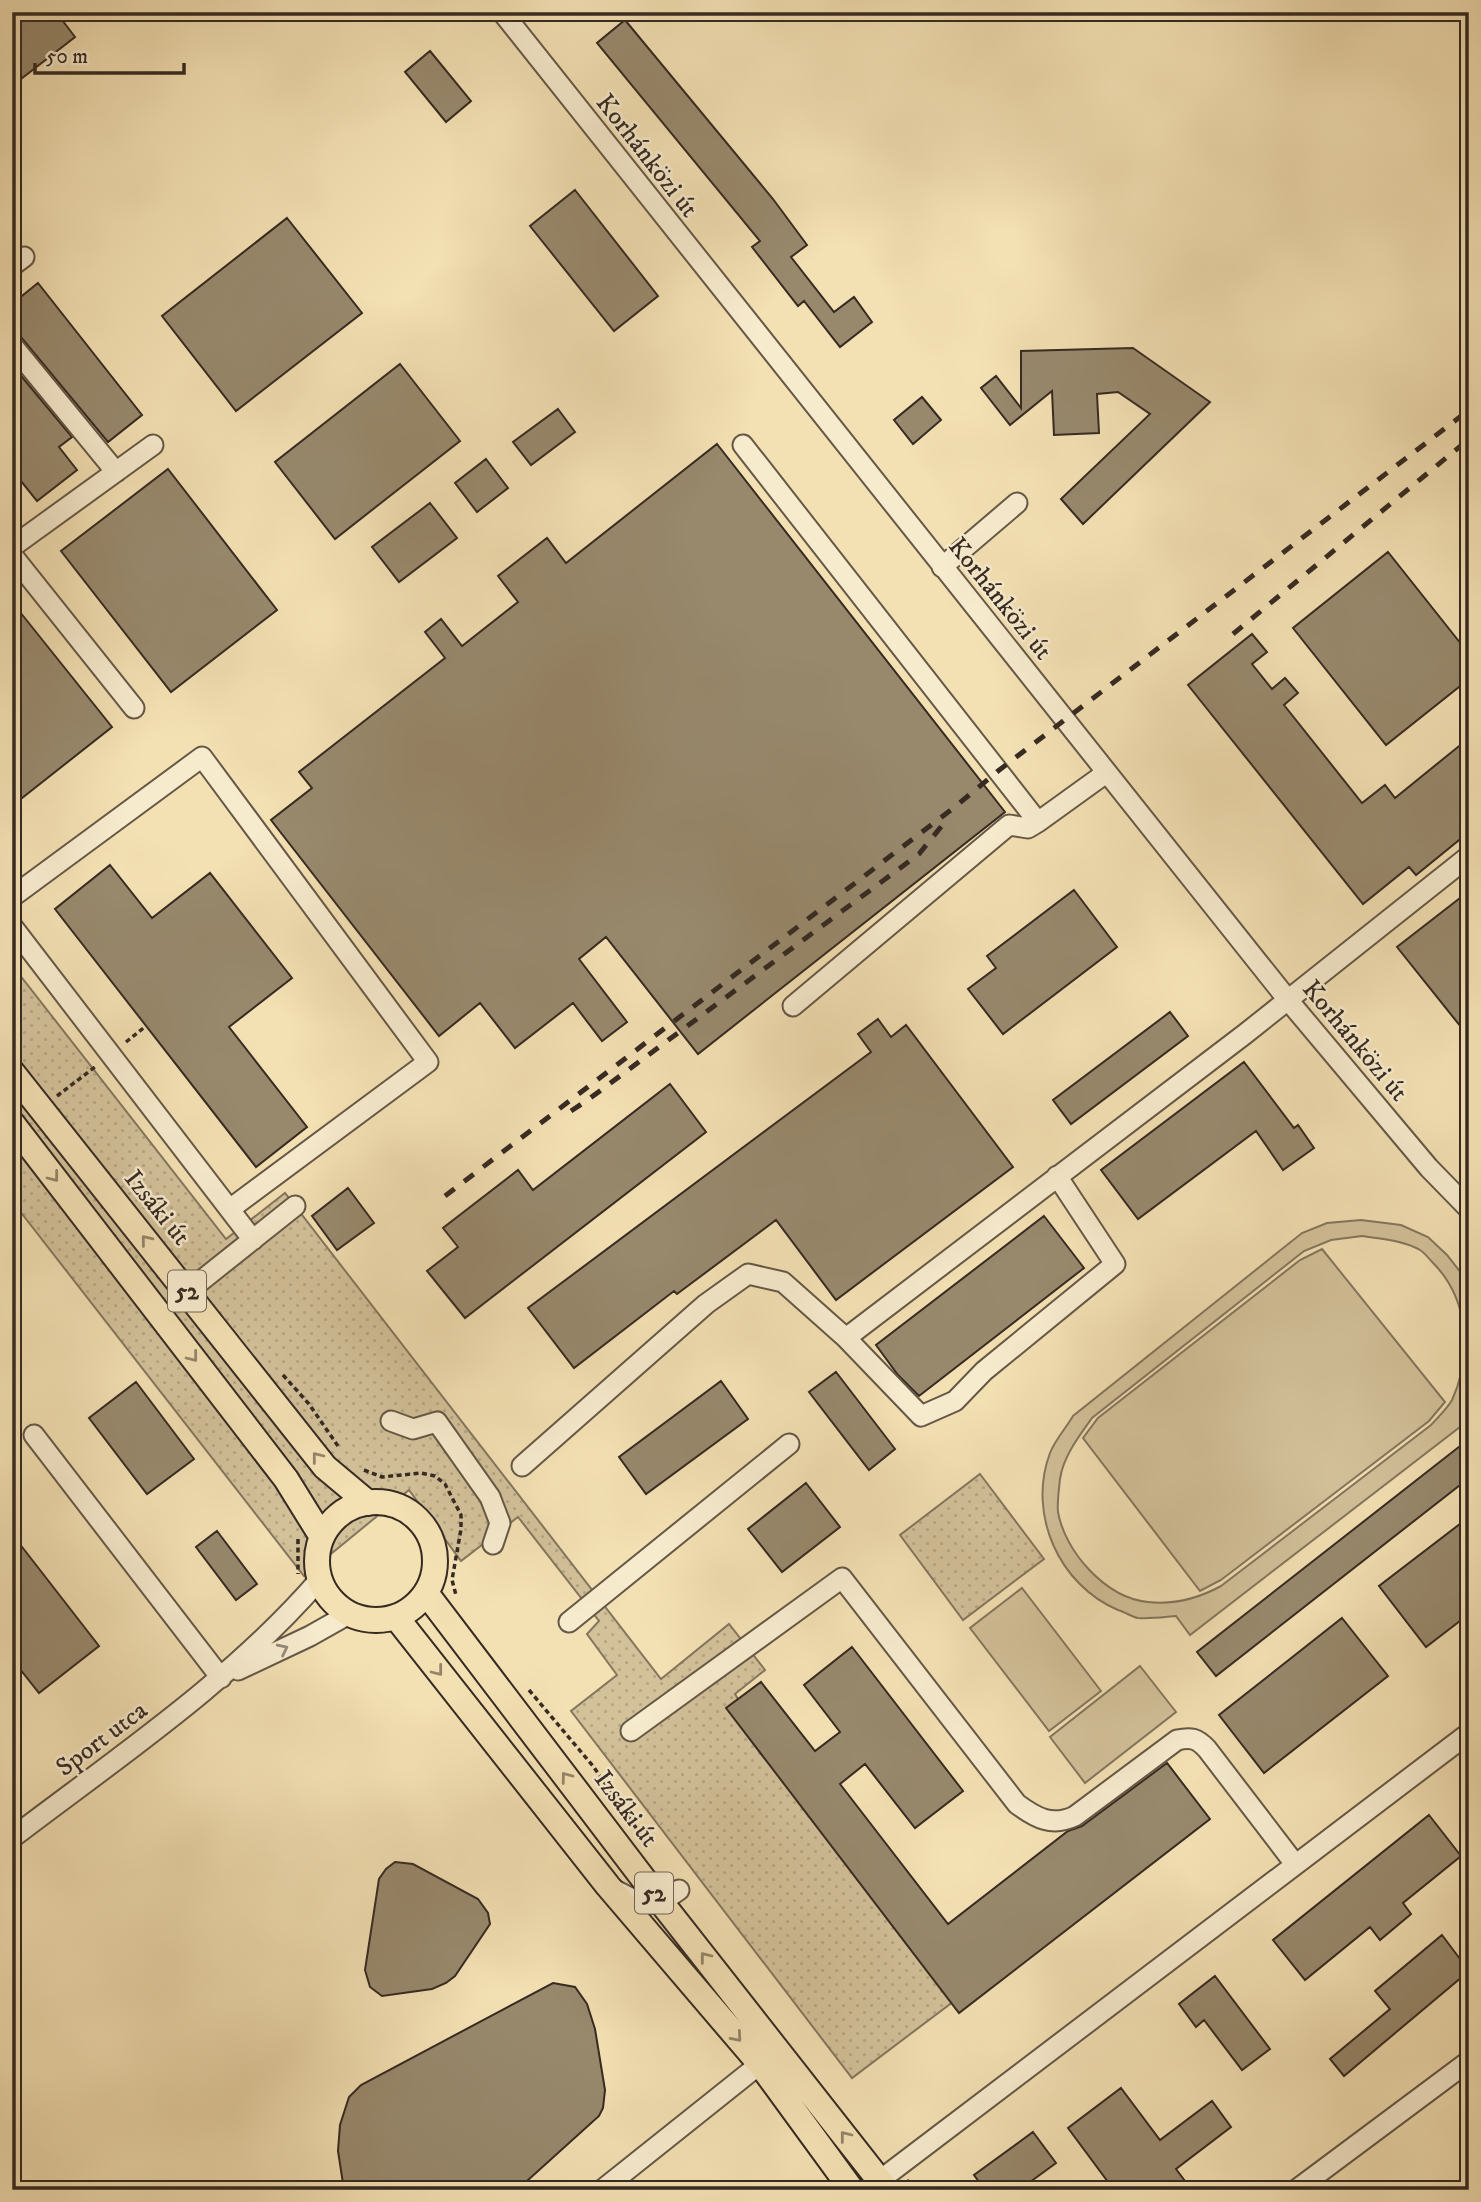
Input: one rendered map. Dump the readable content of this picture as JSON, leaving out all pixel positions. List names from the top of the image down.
{
  "streets": {
    "main road": ["Izsáki út", "52"],
    "street": ["Korhánközi út", "Sport utca"]
  },
  "crossings": [
    ["Izsáki út", "52"]
  ],
  "scale_bar": "50 m"
}
